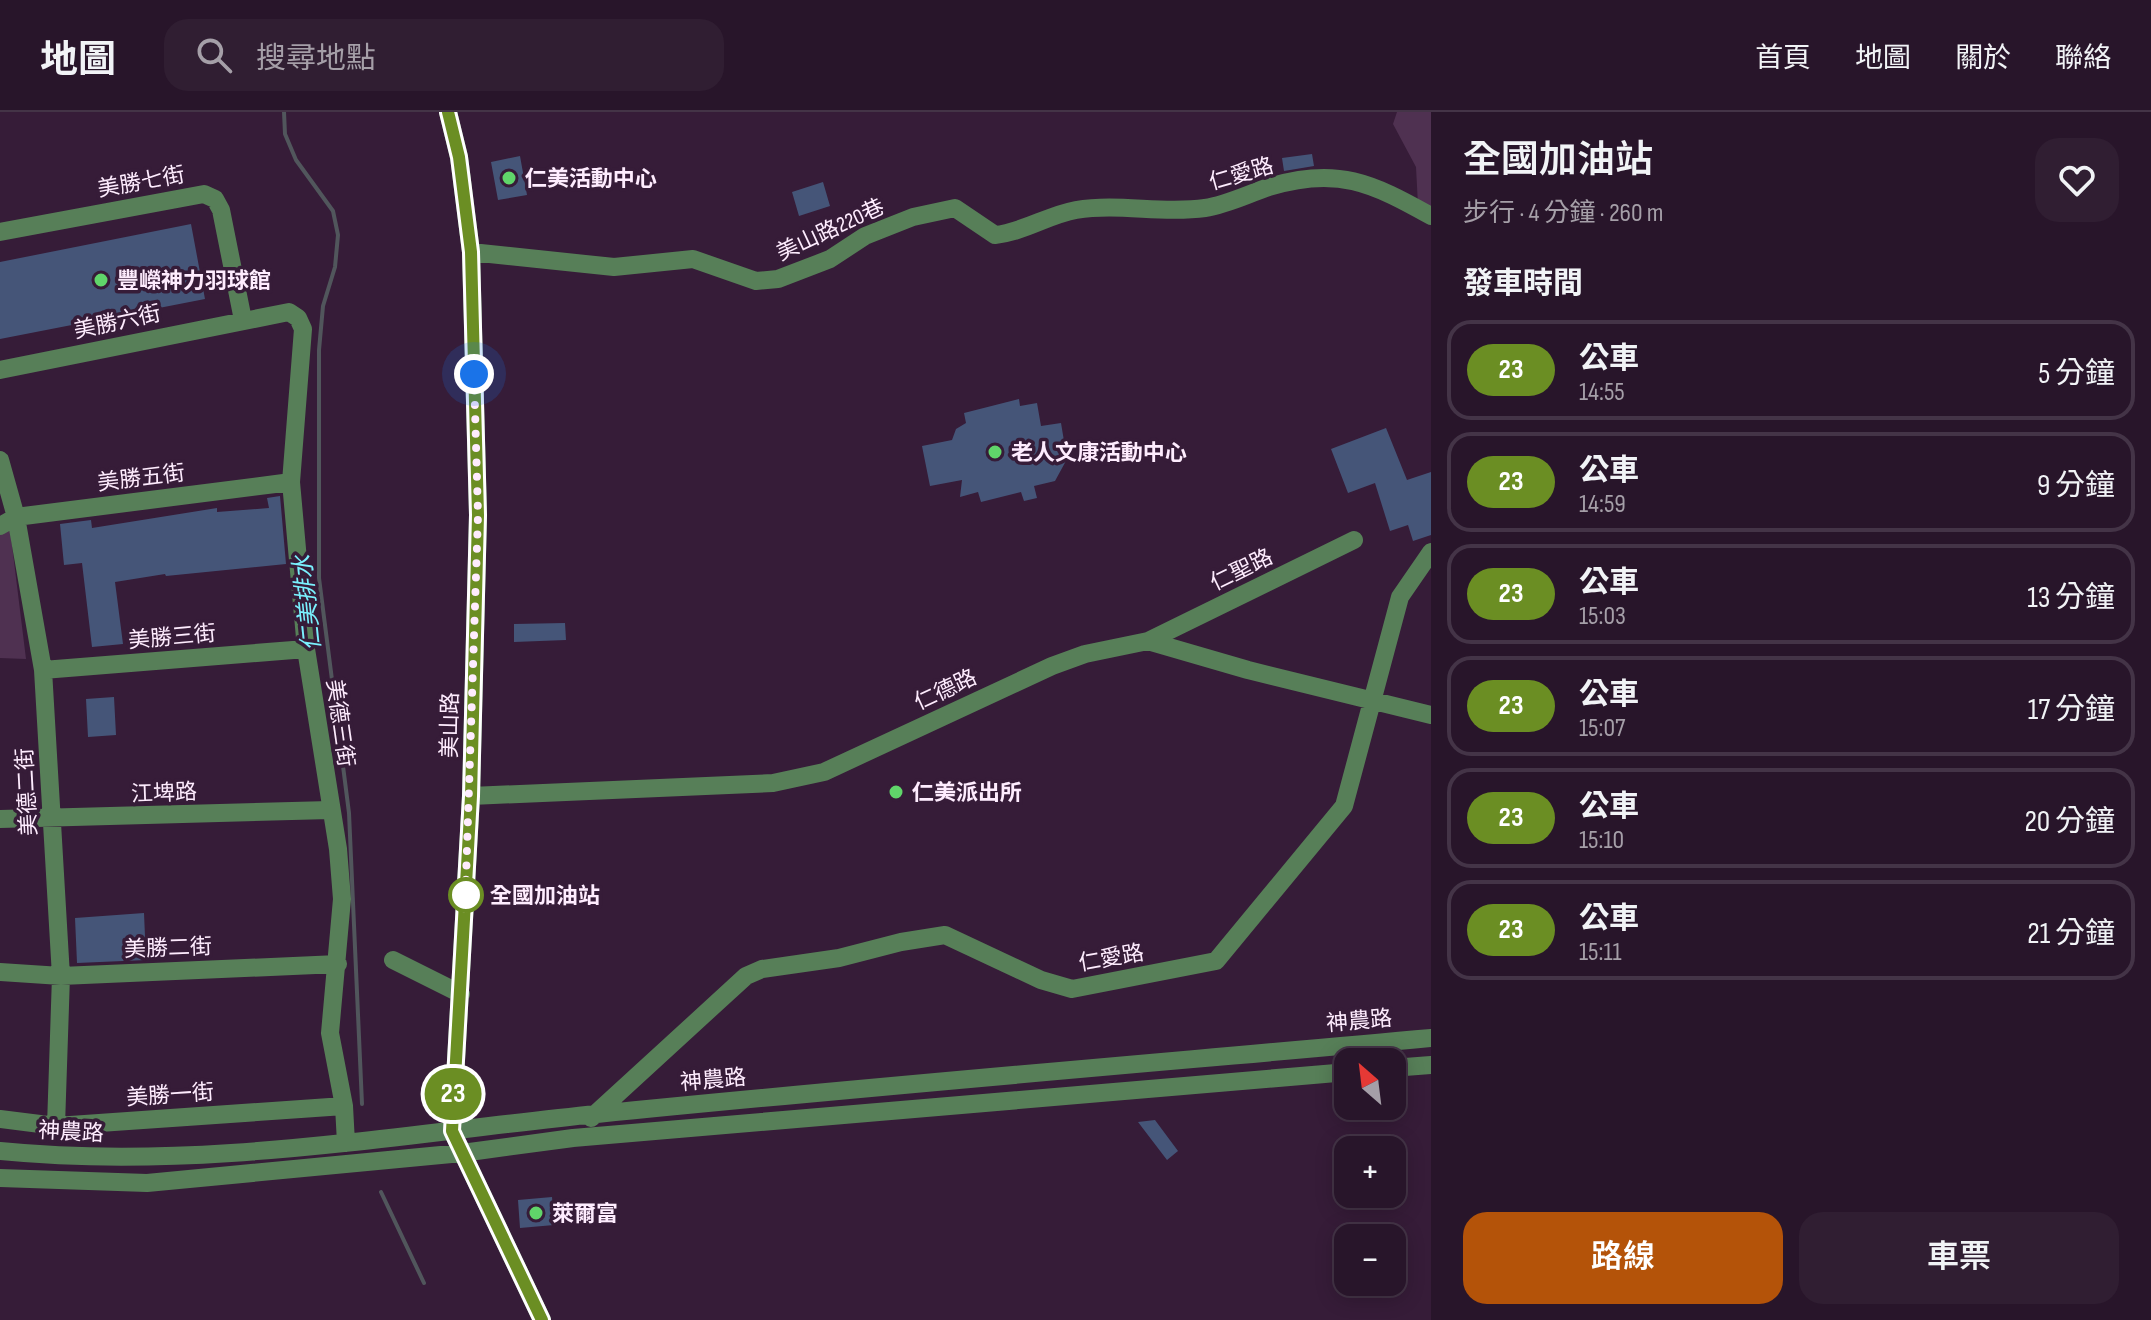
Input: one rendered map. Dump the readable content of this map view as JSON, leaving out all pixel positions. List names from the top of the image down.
{
  "streets": {
    "street": [
      "仁愛路",
      "美勝七街",
      "美山路220巷",
      "美勝六街",
      "美勝五街",
      "仁聖路",
      "美勝三街",
      "仁德路",
      "美德三街",
      "美山路",
      "美德二街",
      "江埤路",
      "美勝二街",
      "神農路",
      "美勝一街"
    ]
  },
  "crossings": [
    ["仁愛路", "美山路220巷"],
    ["仁愛路", "仁德路"],
    ["仁愛路", "神農路"],
    ["美勝七街", "美勝六街"],
    ["美勝七街", "美德三街"],
    ["美山路220巷", "美山路"],
    ["美勝六街", "美德三街"],
    ["美勝五街", "美德三街"],
    ["美勝五街", "美德二街"],
    ["仁聖路", "仁德路"],
    ["美勝三街", "美德三街"],
    ["美勝三街", "美德二街"],
    ["仁德路", "美山路"],
    ["美德三街", "江埤路"],
    ["美德三街", "美勝二街"],
    ["美德三街", "神農路"],
    ["美德三街", "美勝一街"],
    ["美山路", "神農路"],
    ["美德二街", "江埤路"],
    ["美德二街", "美勝二街"],
    ["美德二街", "美勝一街"]
  ],
  "water": ["仁美排水"],
  "places": [
    "仁美活動中心",
    "豐嶸神力羽球館",
    "老人文康活動中心",
    "仁美派出所",
    "全國加油站",
    "萊爾富"
  ],
  "lines": ["bus line 23"],
  "north": "top left",
  "page": {
    "header": "地圖",
    "search": "搜尋地點",
    "nav": [
      "首頁",
      "地圖",
      "關於",
      "聯絡"
    ],
    "on_map": "23",
    "heading": [
      ["全國加油站", "步行 · 4 分鐘 · 260 m"],
      "發車時間"
    ],
    "list": [
      {
        "mark": "23",
        "name": "公車",
        "note": "14:55",
        "value": "5 分鐘"
      },
      {
        "mark": "23",
        "name": "公車",
        "note": "14:59",
        "value": "9 分鐘"
      },
      {
        "mark": "23",
        "name": "公車",
        "note": "15:03",
        "value": "13 分鐘"
      },
      {
        "mark": "23",
        "name": "公車",
        "note": "15:07",
        "value": "17 分鐘"
      },
      {
        "mark": "23",
        "name": "公車",
        "note": "15:10",
        "value": "20 分鐘"
      },
      {
        "mark": "23",
        "name": "公車",
        "note": "15:11",
        "value": "21 分鐘"
      }
    ],
    "map_buttons": ["+", "−"],
    "buttons": ["路線", "車票"]
  }
}
